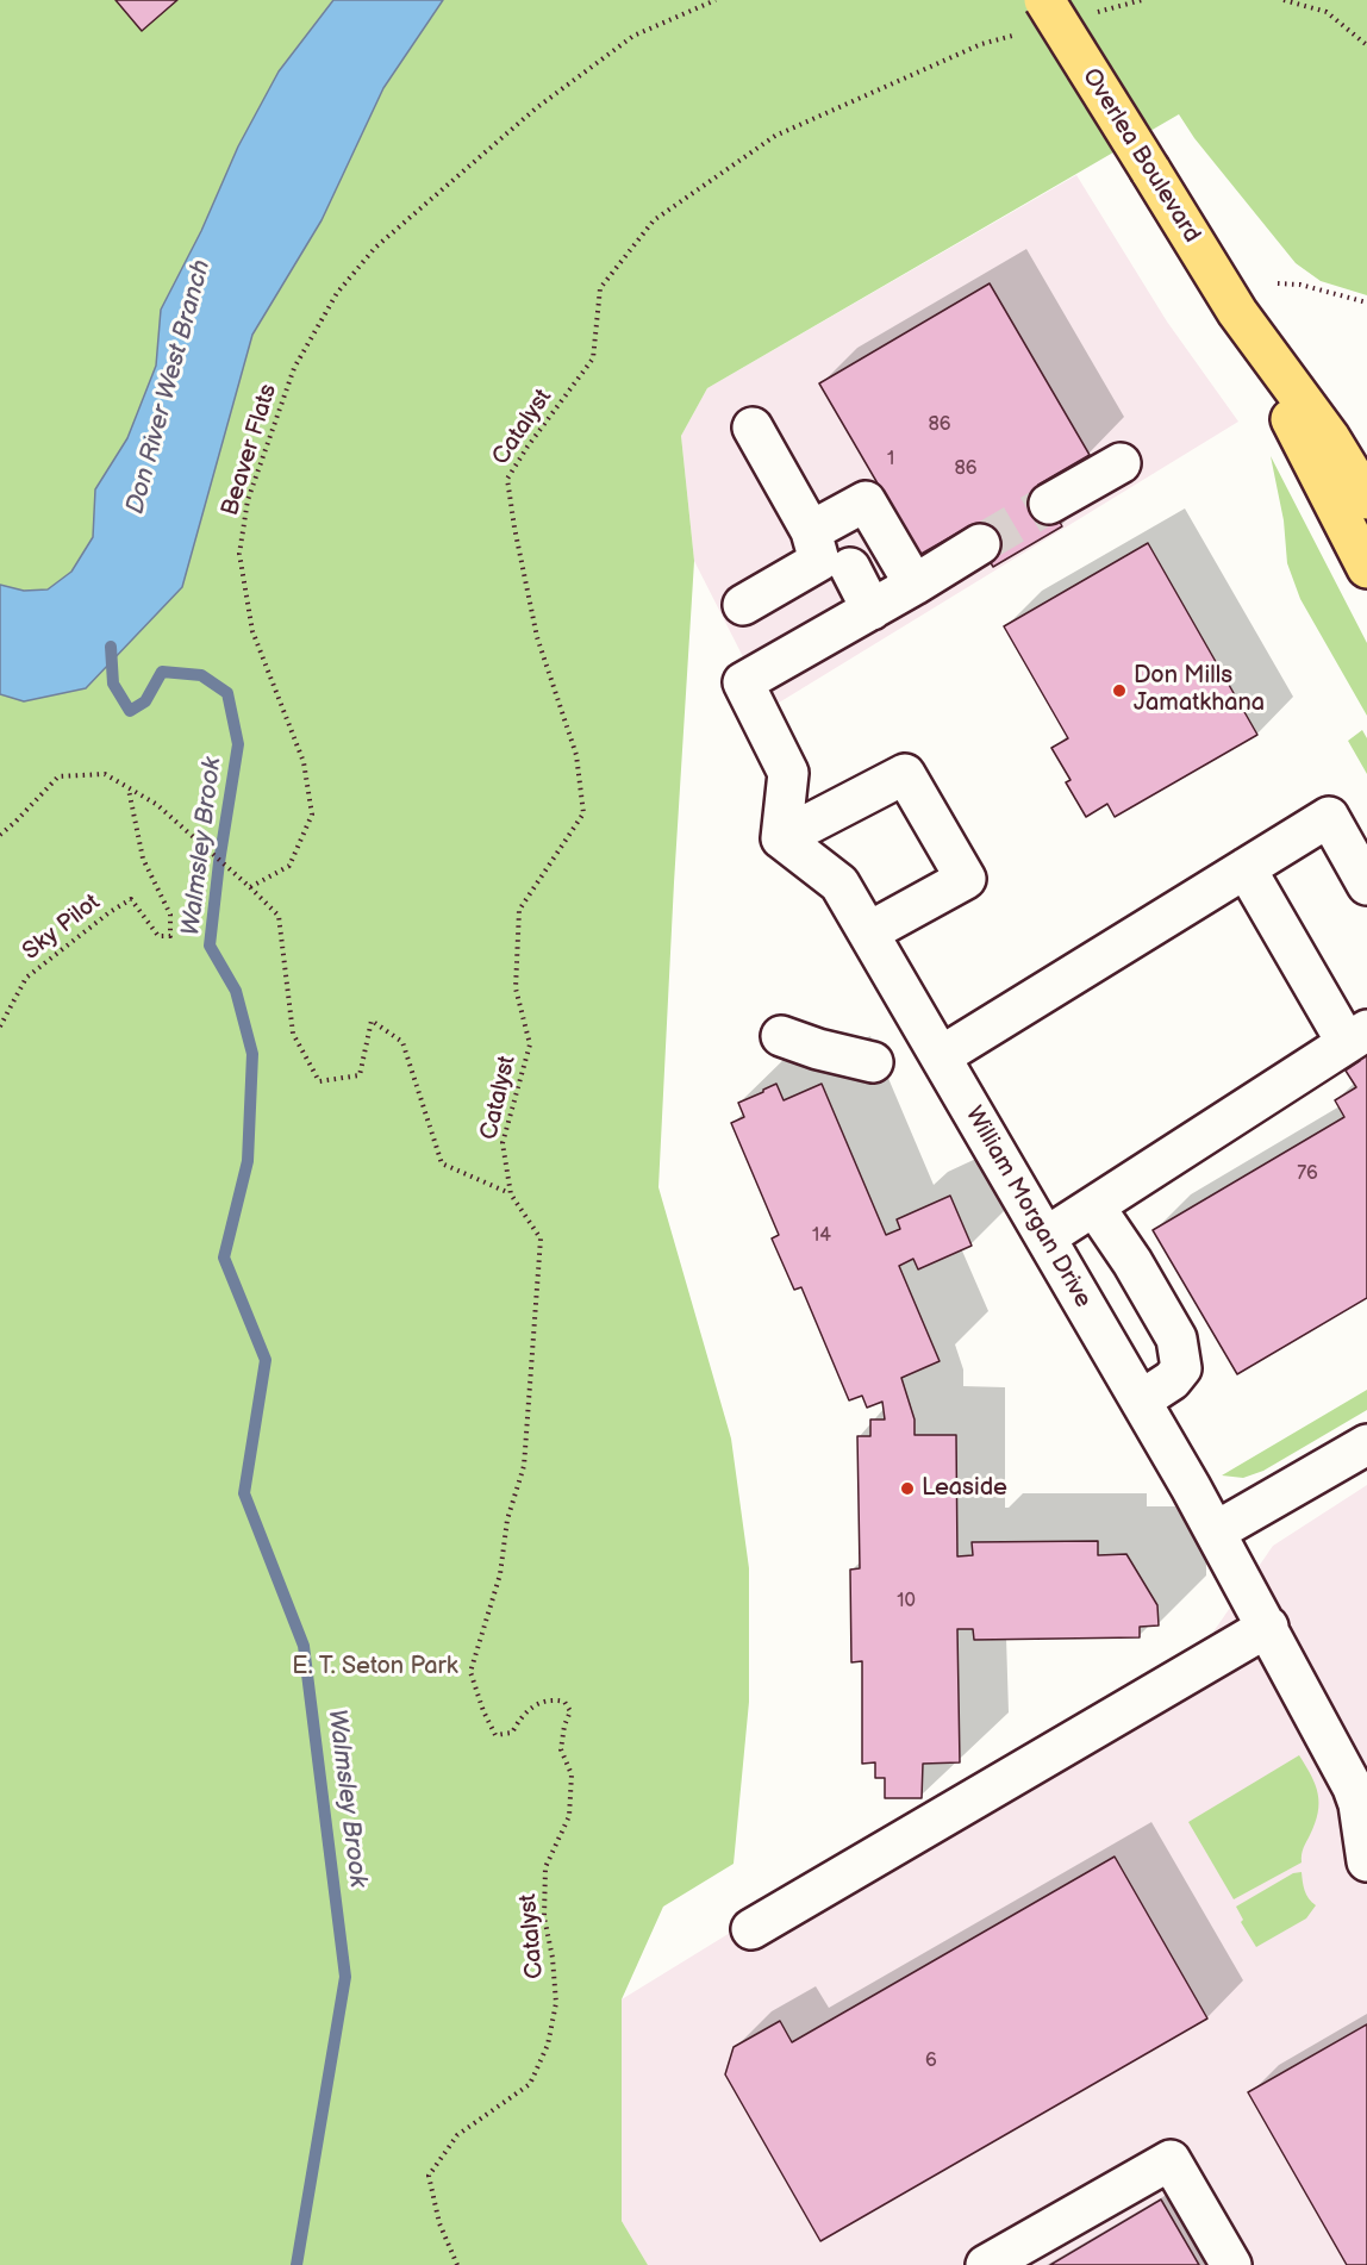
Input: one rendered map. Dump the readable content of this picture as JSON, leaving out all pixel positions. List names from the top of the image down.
{
  "streets": {
    "main road": ["Overlea Boulevard"],
    "street": ["William Morgan Drive"],
    "path": ["Catalyst", "Beaver Flats", "Sky Pilot"]
  },
  "water": ["Don River West Branch", "Walmsley Brook"],
  "parks": ["E. T. Seton Park"],
  "places": ["Don Mills Jamatkhana", "Leaside"],
  "house_numbers": [
    "86",
    "1",
    "86",
    "76",
    "14",
    "10",
    "6"
  ]
}
